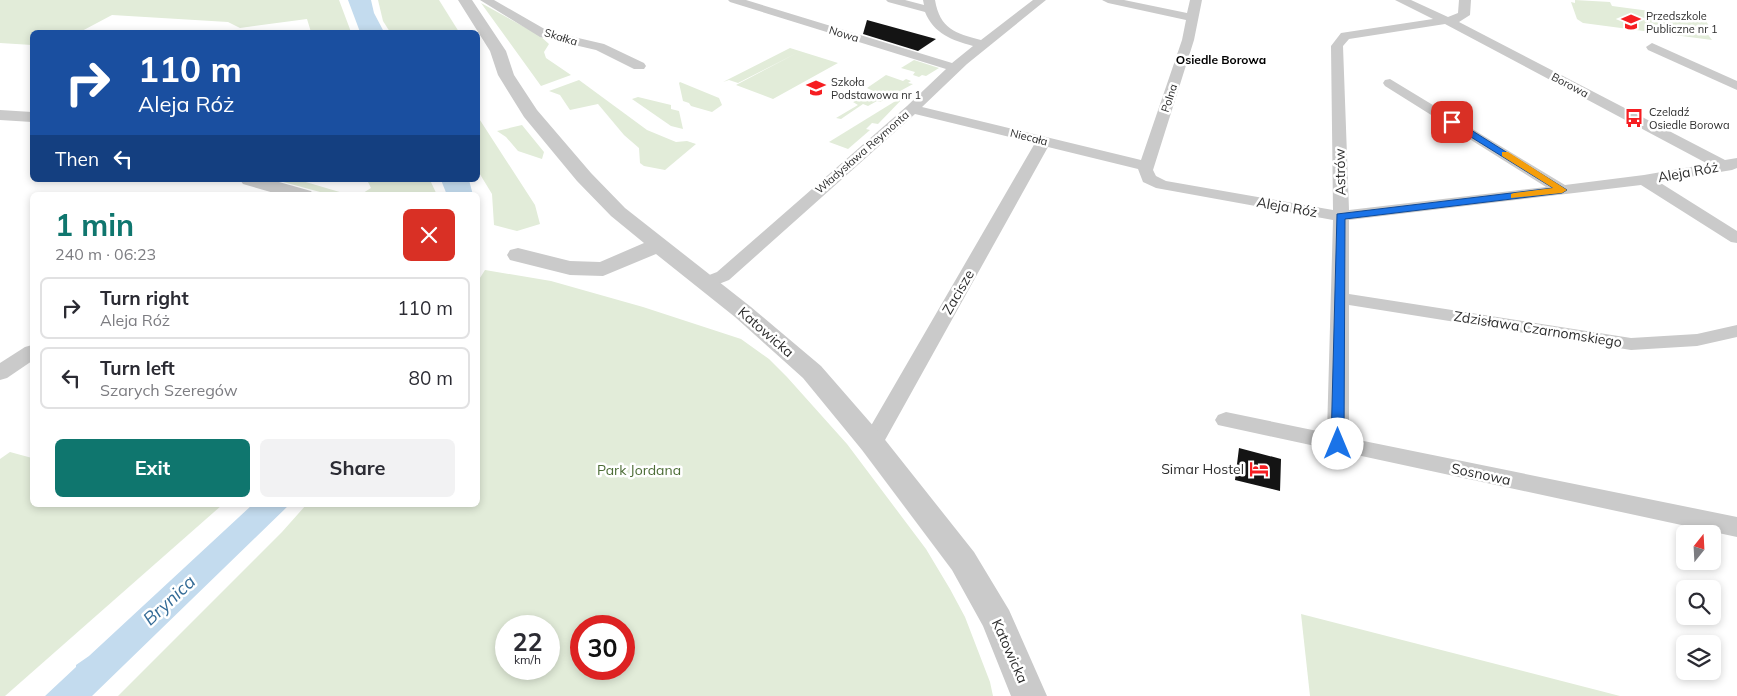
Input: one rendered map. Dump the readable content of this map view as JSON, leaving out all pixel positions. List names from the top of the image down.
{
  "streets": {
    "street": [
      "Nowa",
      "Skałka",
      "Borowa",
      "Polna",
      "Niecała",
      "Władysława Reymonta",
      "Astrów",
      "Aleja Róż",
      "Zacisze",
      "Zdzisława Czarnomskiego",
      "Katowicka",
      "Sosnowa"
    ]
  },
  "crossings": [
    ["Nowa", "Władysława Reymonta"],
    ["Borowa", "Astrów"],
    ["Borowa", "Aleja Róż"],
    ["Polna", "Niecała"],
    ["Polna", "Aleja Róż"],
    ["Niecała", "Władysława Reymonta"],
    ["Niecała", "Aleja Róż"],
    ["Niecała", "Zacisze"],
    ["Władysława Reymonta", "Katowicka"],
    ["Astrów", "Aleja Róż"],
    ["Astrów", "Zdzisława Czarnomskiego"],
    ["Astrów", "Sosnowa"],
    ["Zacisze", "Katowicka"]
  ],
  "districts": ["Osiedle Borowa"],
  "water": ["Brynica"],
  "parks": ["Park Jordana"],
  "places": {
    "school or university": ["Przedszkole Publiczne nr 1", "Szkoła Podstawowa nr 1"],
    "bus stop": ["Czeladź Osiedle Borowa"],
    "hotel": ["Simar Hostel"]
  },
  "north": "top",
  "page": {
    "turn": ["110 m", "Aleja Róż"],
    "then": "Then",
    "heading": ["1 min", "240 m · 06:23"],
    "list": [
      {
        "name": "Turn right",
        "note": "Aleja Róż",
        "value": "110 m"
      },
      {
        "name": "Turn left",
        "note": "Szarych Szeregów",
        "value": "80 m"
      }
    ],
    "buttons": ["Exit", "Share"],
    "speed": "22 km/h",
    "limit": "30"
  }
}
